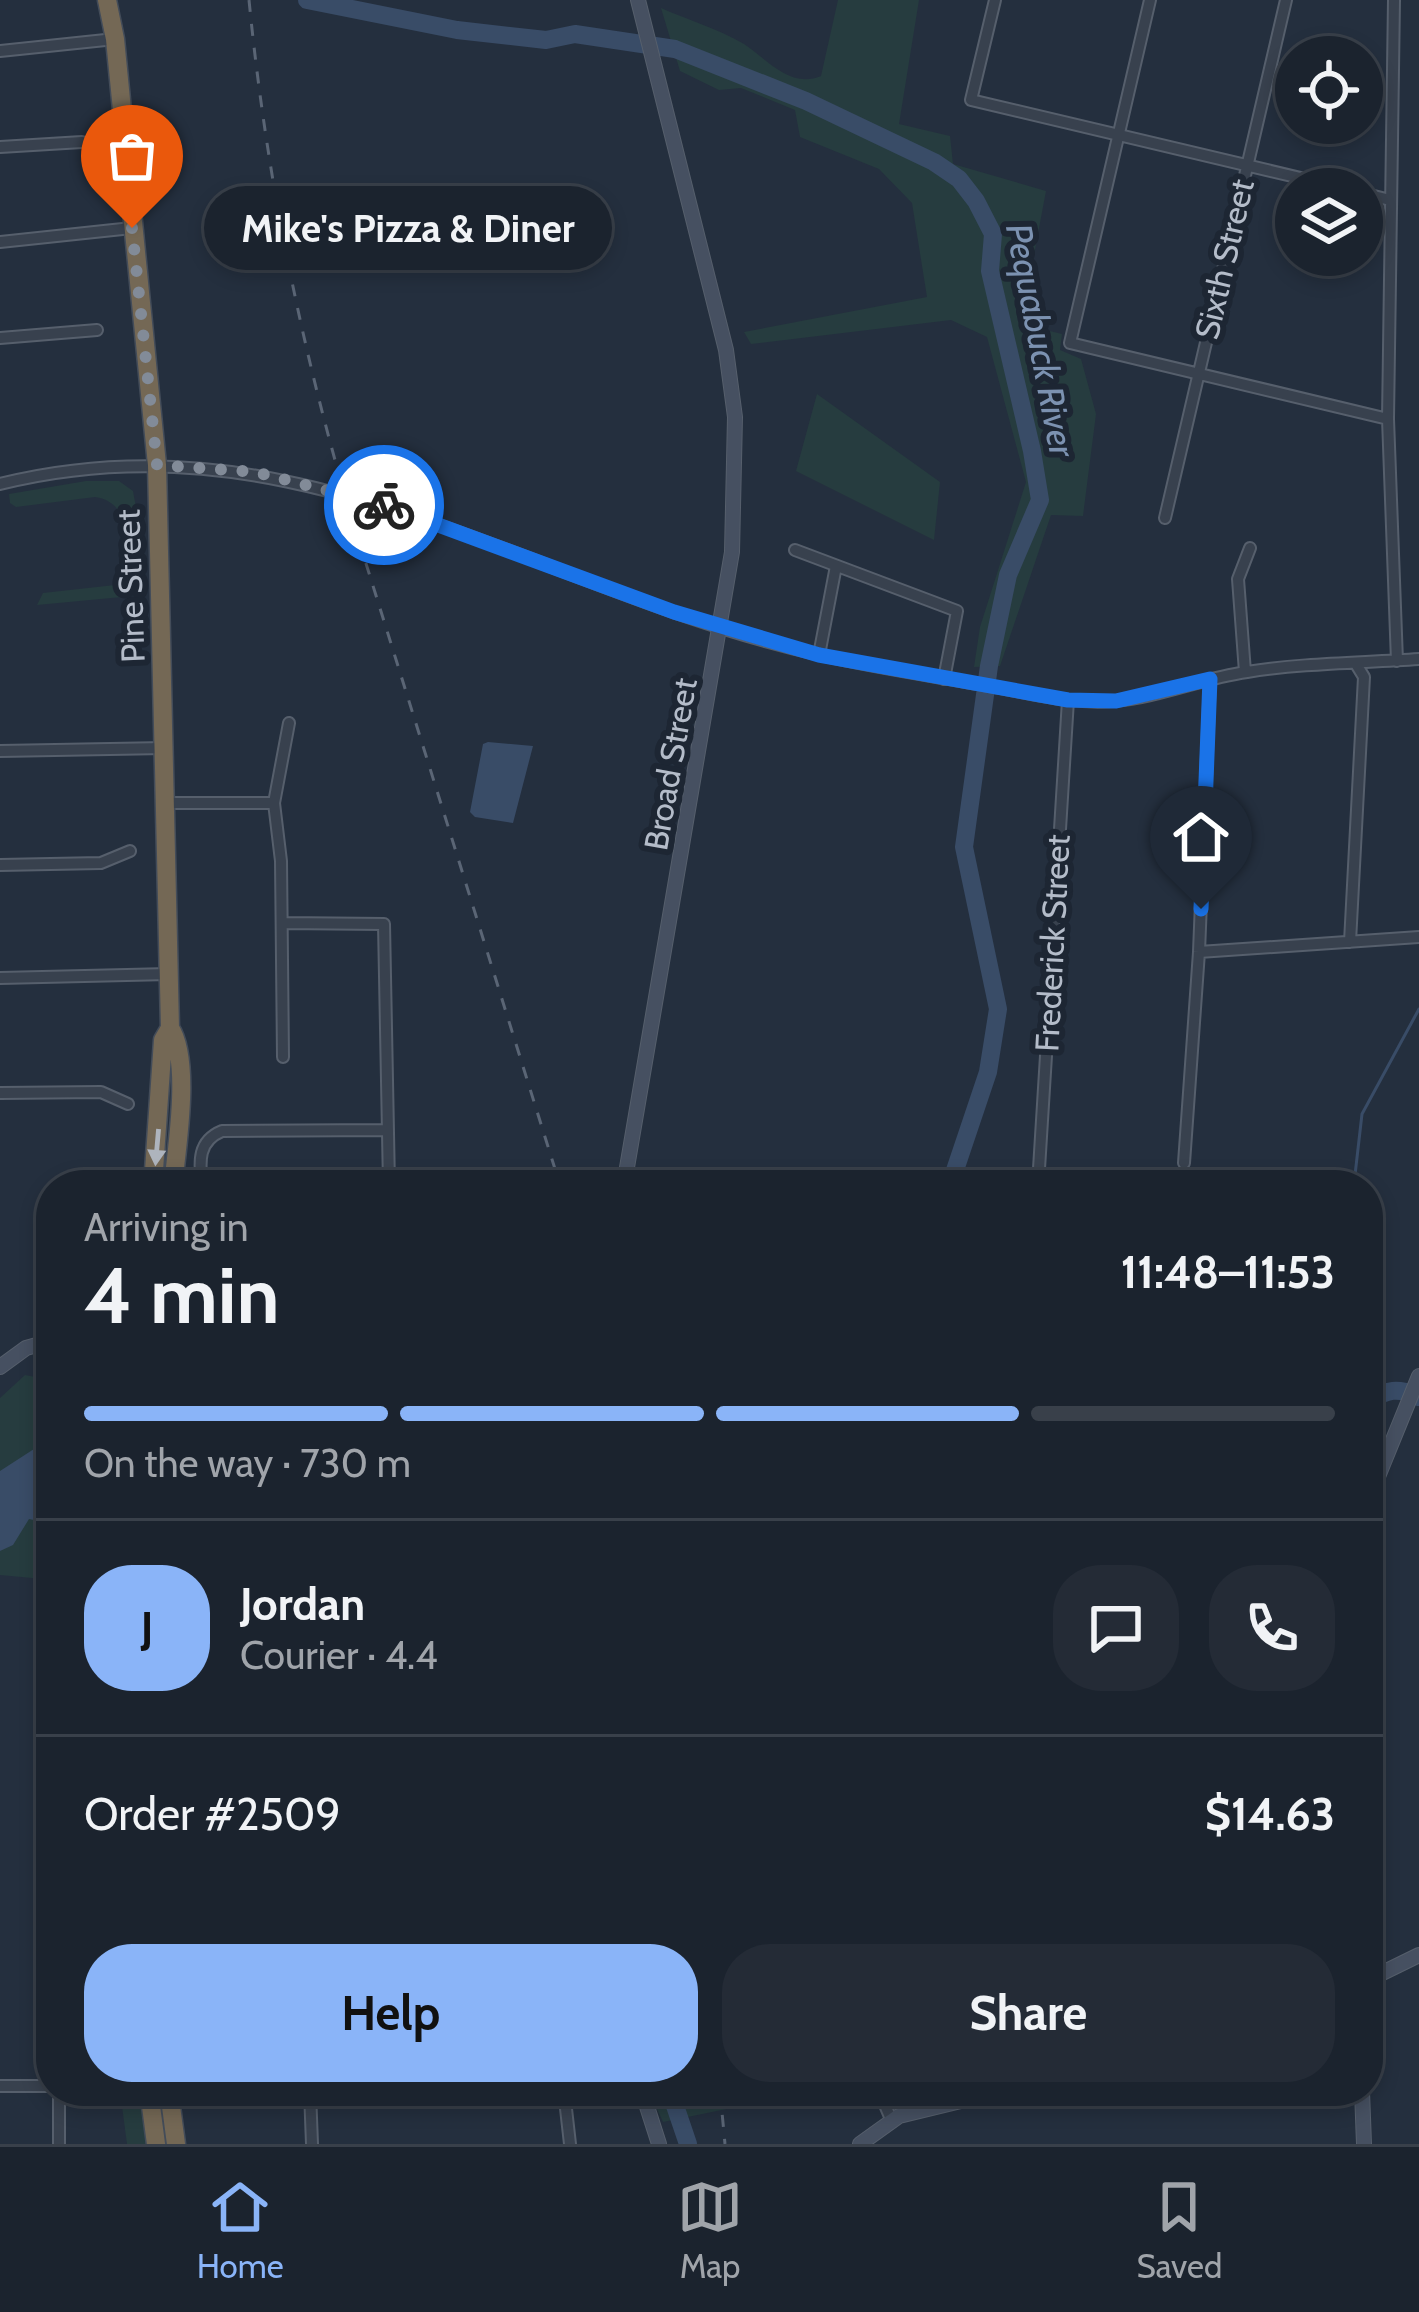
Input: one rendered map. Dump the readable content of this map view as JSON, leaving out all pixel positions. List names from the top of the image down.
{
  "streets": {
    "highway": ["Pine Street"],
    "main road": ["Broad Street"],
    "street": ["Sixth Street", "Frederick Street"]
  },
  "water": ["Pequabuck River"],
  "places": ["Mike's Pizza & Diner"],
  "page": {
    "bubble": "Mike's Pizza & Diner",
    "heading": ["4 min", "Arriving in", "11:48–11:53"],
    "panel": [
      "Jordan",
      "Courier · 4.4",
      "Order #2509",
      "$14.63"
    ],
    "bar": "On the way · 730 m",
    "round": "J",
    "buttons": ["Help", "Share"],
    "tabs": ["Home", "Map", "Saved"]
  }
}
